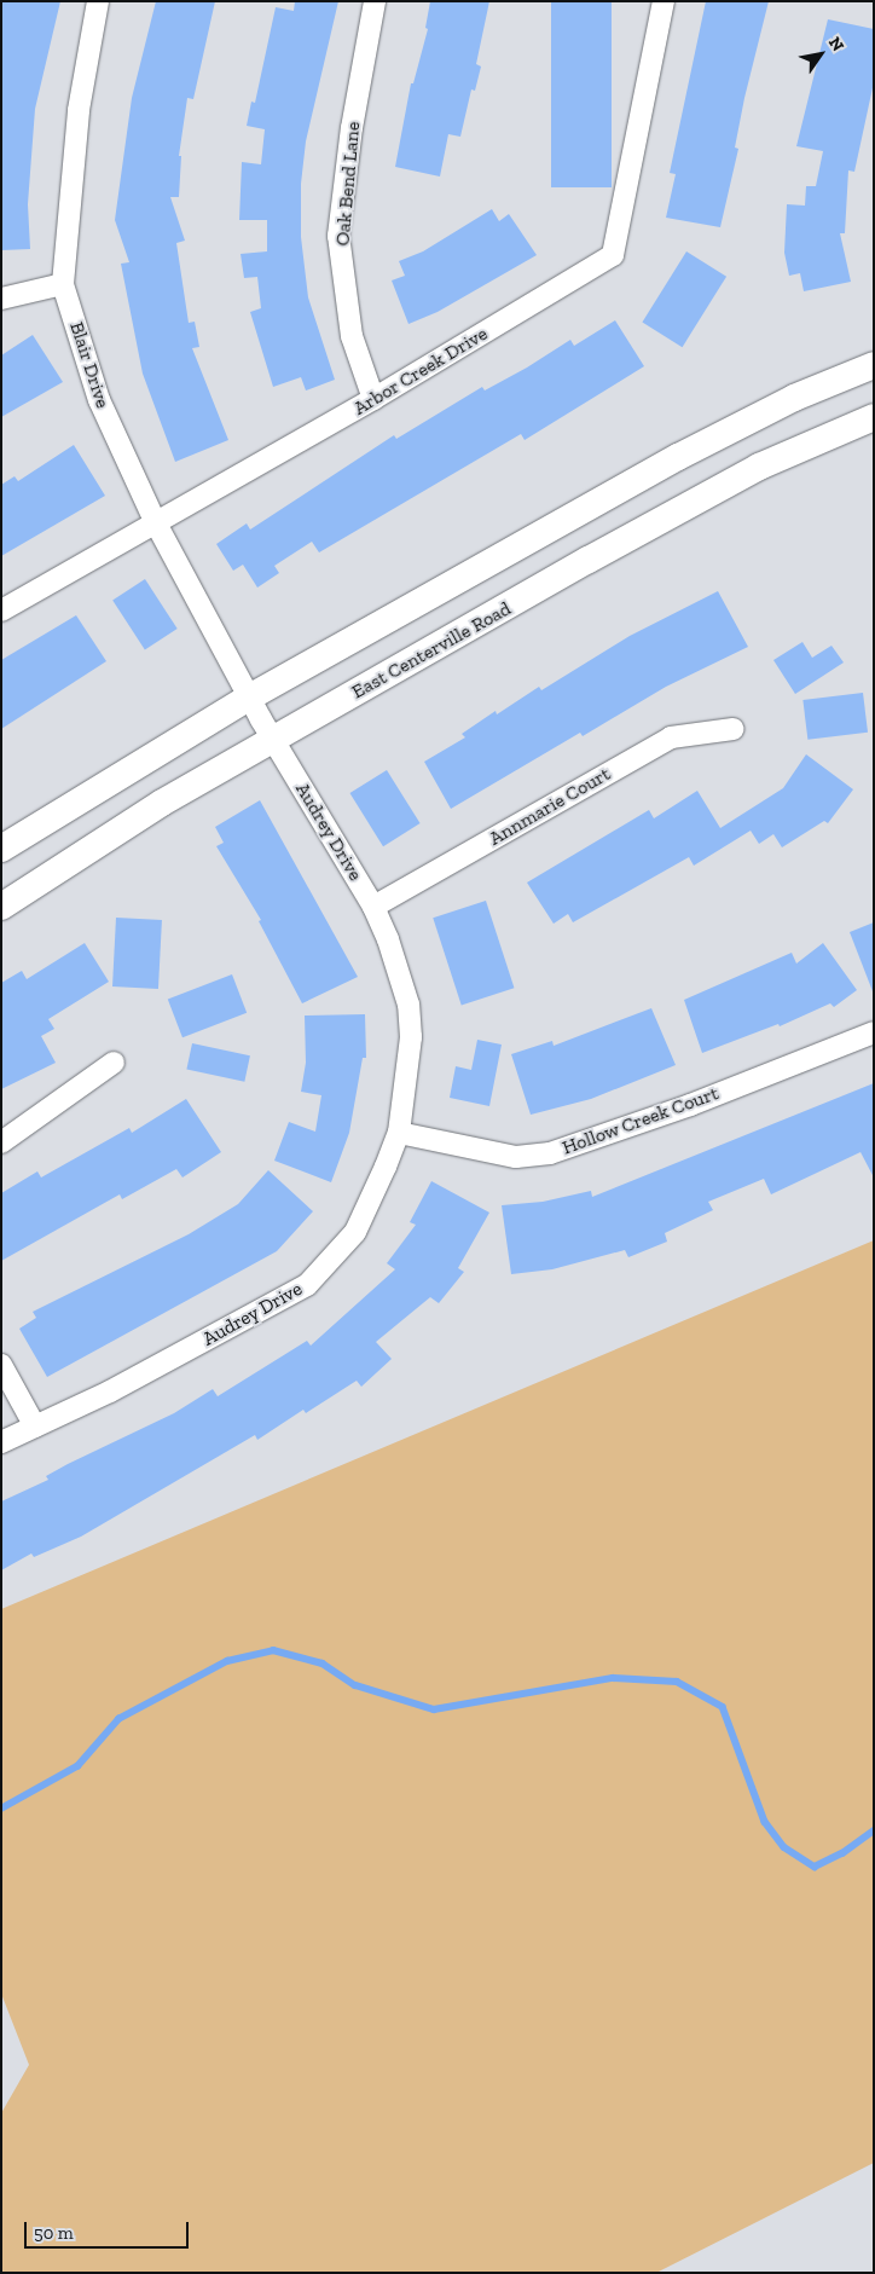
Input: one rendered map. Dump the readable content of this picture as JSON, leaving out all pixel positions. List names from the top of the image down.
{
  "streets": {
    "main road": ["East Centerville Road"],
    "street": [
      "Oak Bend Lane",
      "Blair Drive",
      "Arbor Creek Drive",
      "Annmarie Court",
      "Audrey Drive",
      "Hollow Creek Court"
    ]
  },
  "crossings": [
    ["Oak Bend Lane", "Arbor Creek Drive"],
    ["Blair Drive", "Arbor Creek Drive"],
    ["Blair Drive", "Audrey Drive"],
    ["East Centerville Road", "Audrey Drive"],
    ["Annmarie Court", "Audrey Drive"],
    ["Audrey Drive", "Hollow Creek Court"]
  ],
  "scale_bar": "50 m",
  "north": "top right"
}
